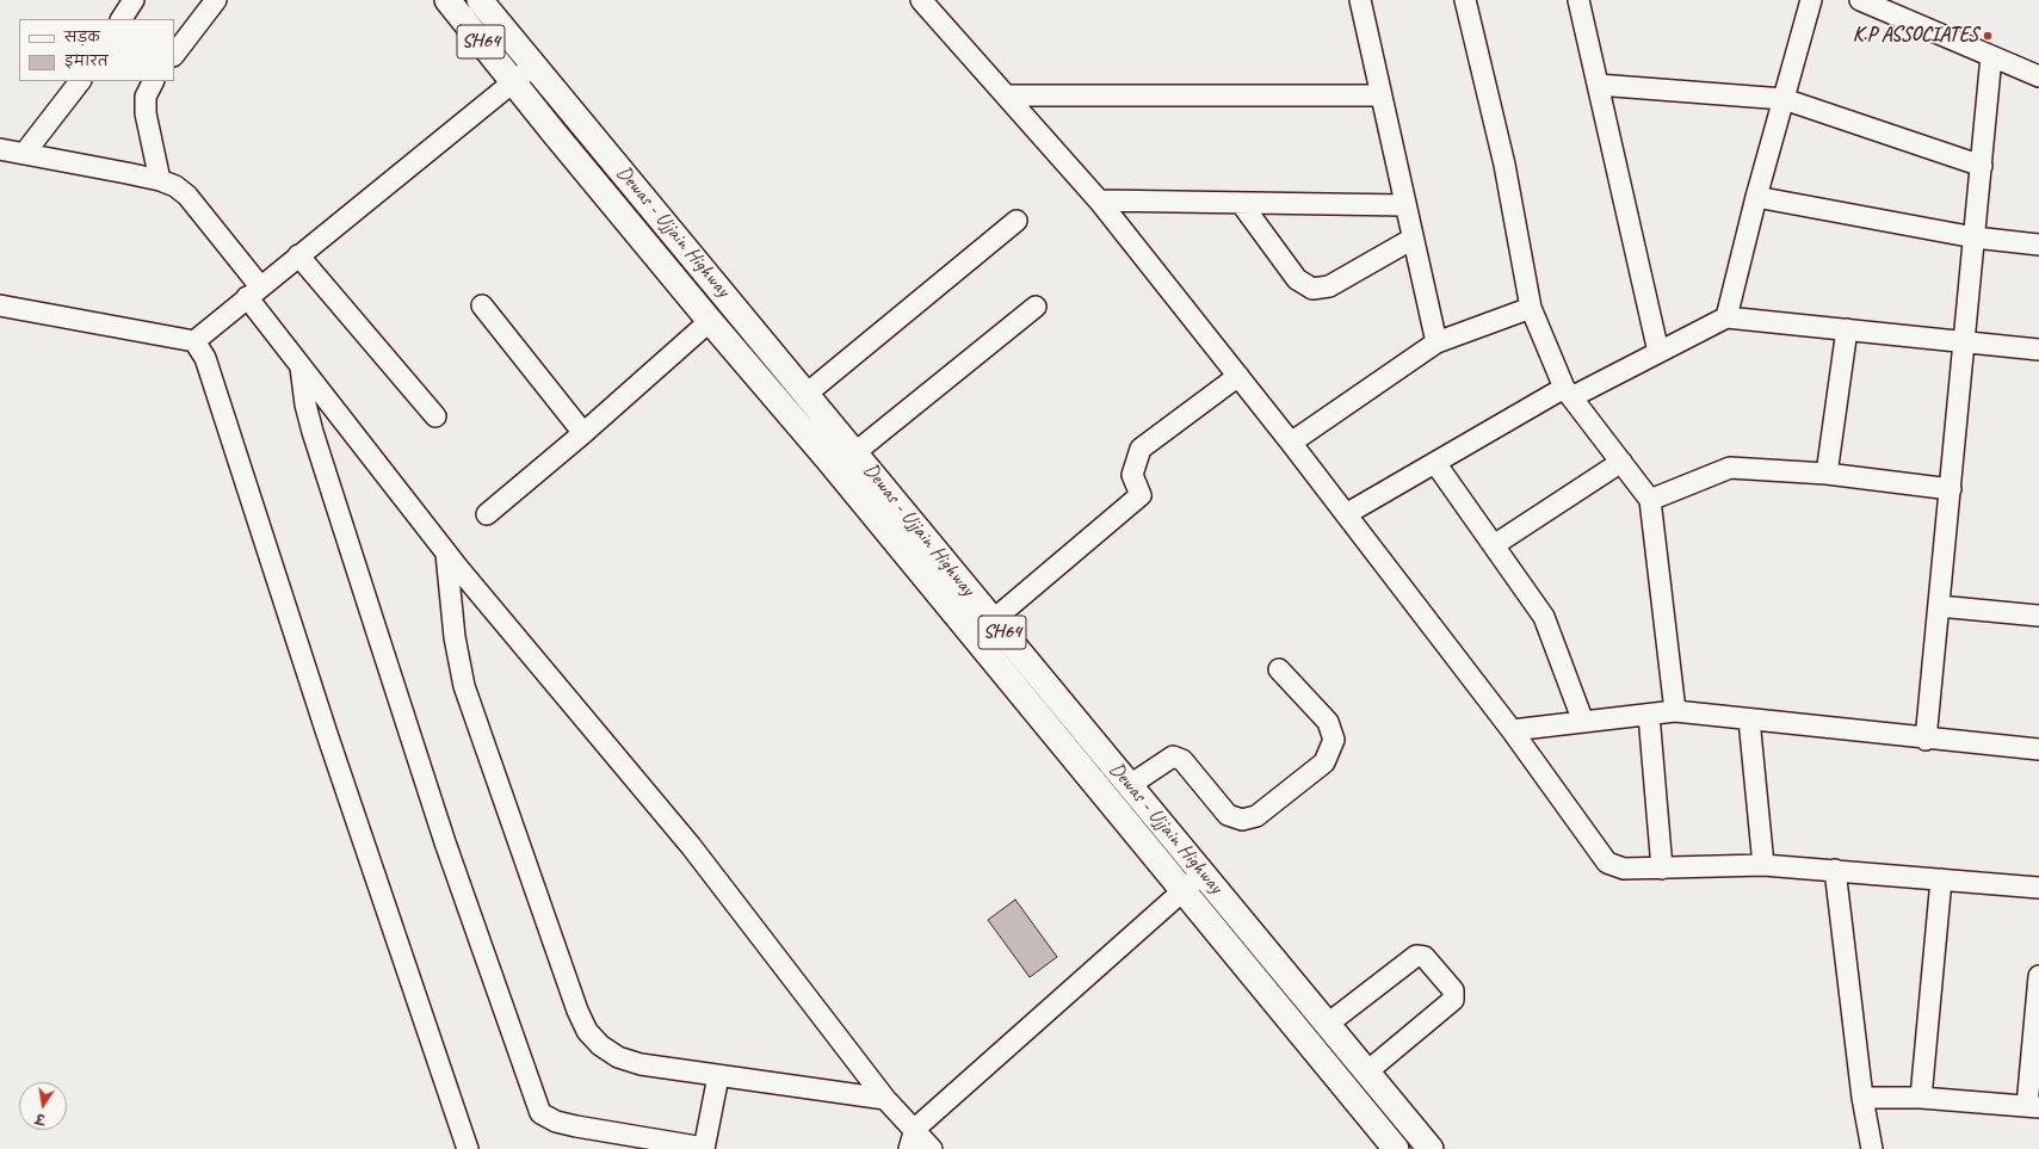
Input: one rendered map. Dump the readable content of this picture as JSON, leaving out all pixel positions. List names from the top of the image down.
{
  "streets": {
    "main road": ["SH64", "Dewas - Ujjain Highway"]
  },
  "places": ["K.P ASSOCIATES"],
  "legend": ["सड़क", "इमारत"],
  "north": "bottom"
}
